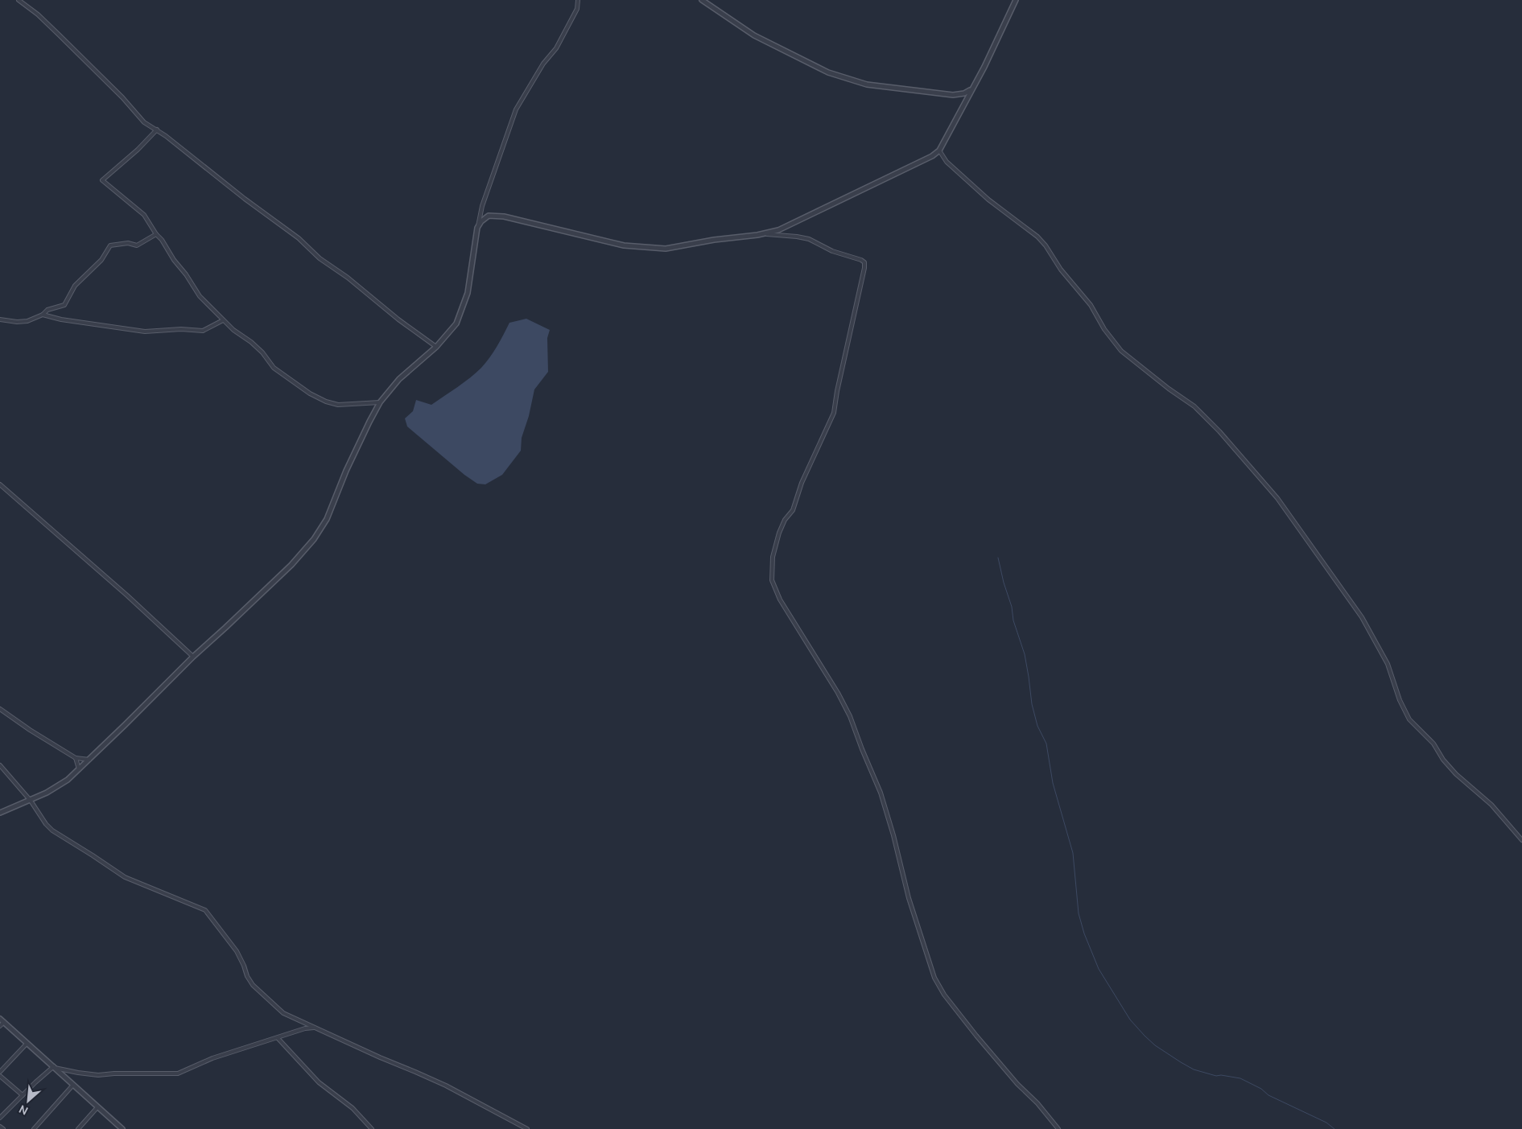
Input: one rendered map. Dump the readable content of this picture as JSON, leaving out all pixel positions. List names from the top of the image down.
{
  "north": "bottom left"
}
